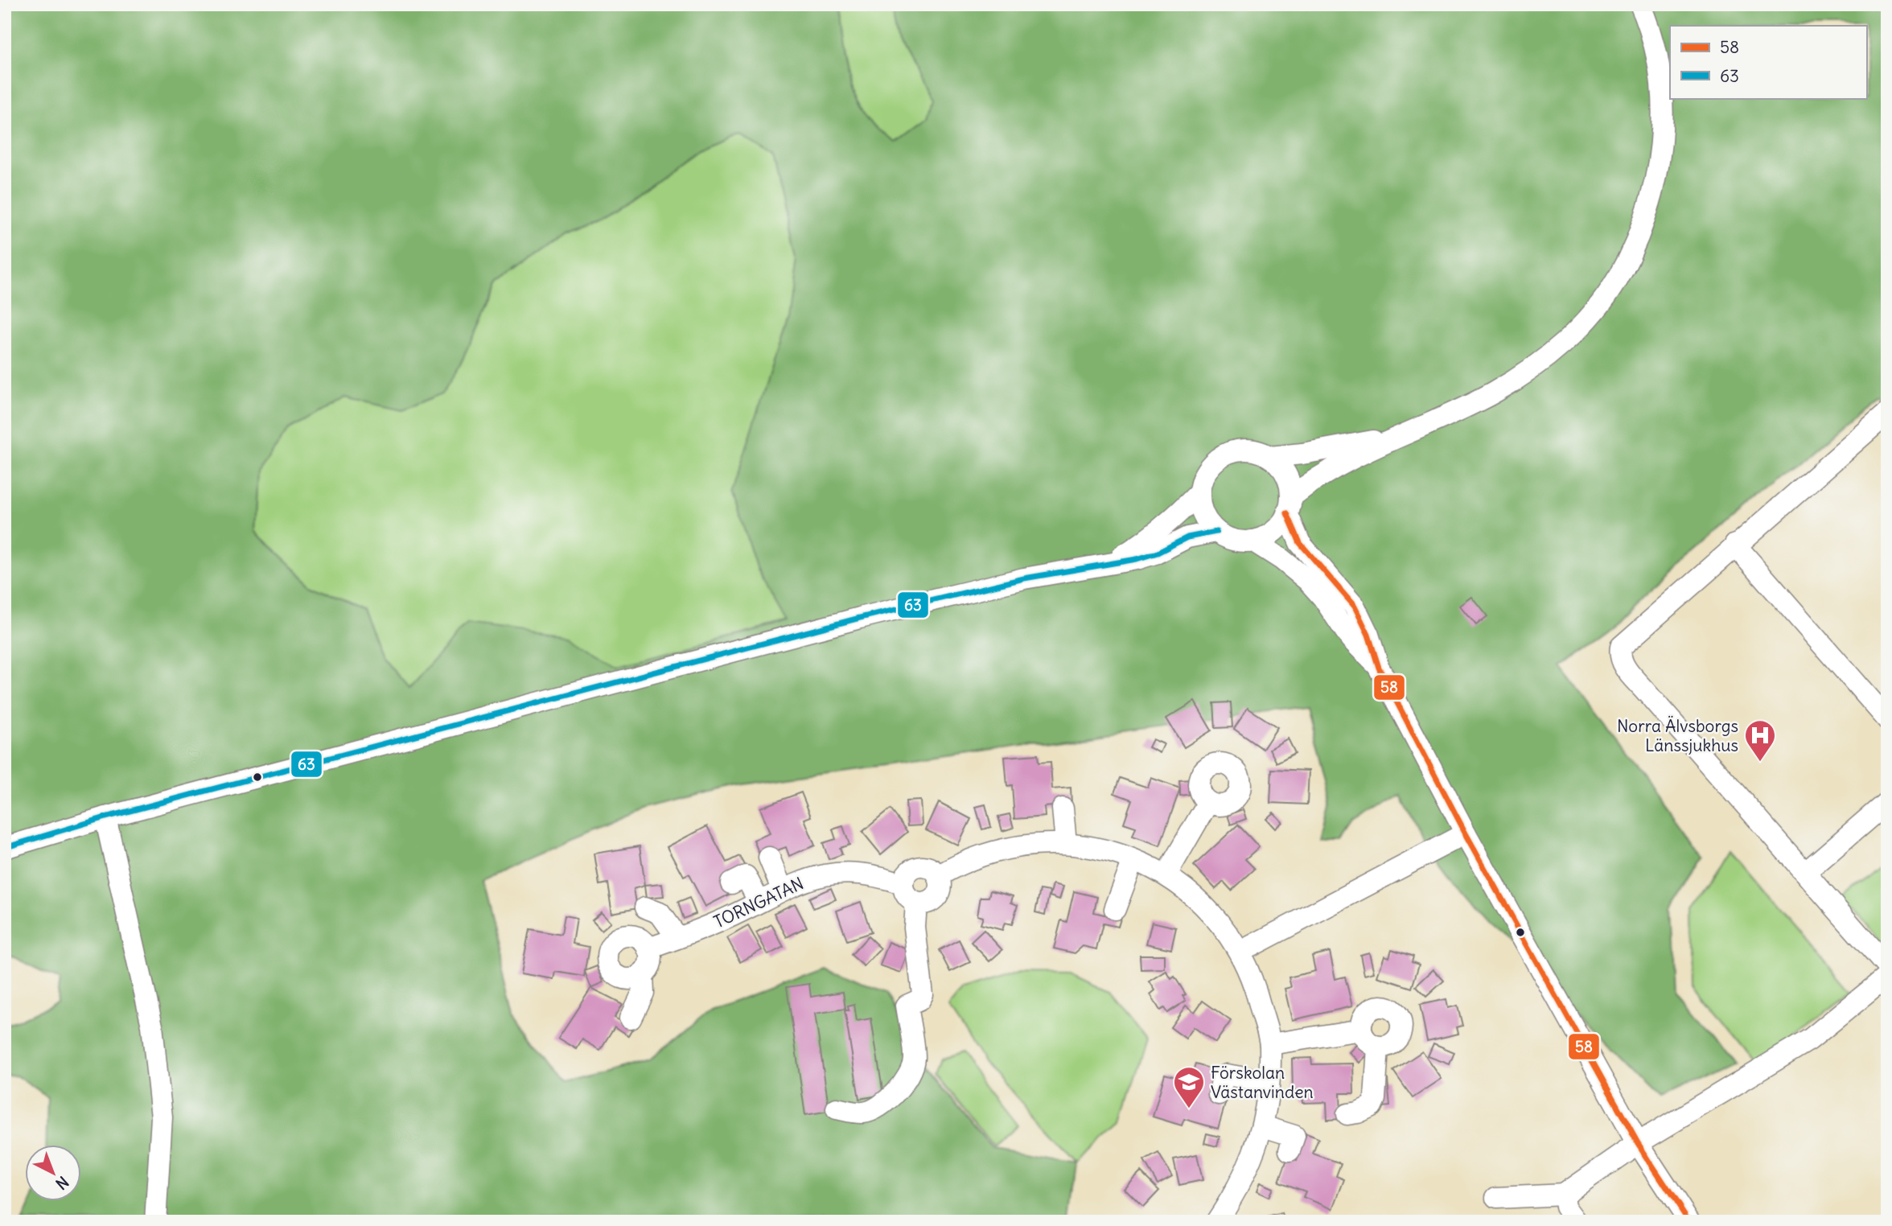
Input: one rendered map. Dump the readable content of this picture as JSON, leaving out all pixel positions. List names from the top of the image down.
{
  "streets": {
    "street": ["TORNGATAN"]
  },
  "places": {
    "hospital": ["Norra Älvsborgs Länssjukhus"],
    "school or university": ["Förskolan Västanvinden"]
  },
  "lines": ["transit line 58", "transit line 63"],
  "legend": ["58", "63"],
  "north": "bottom right"
}
